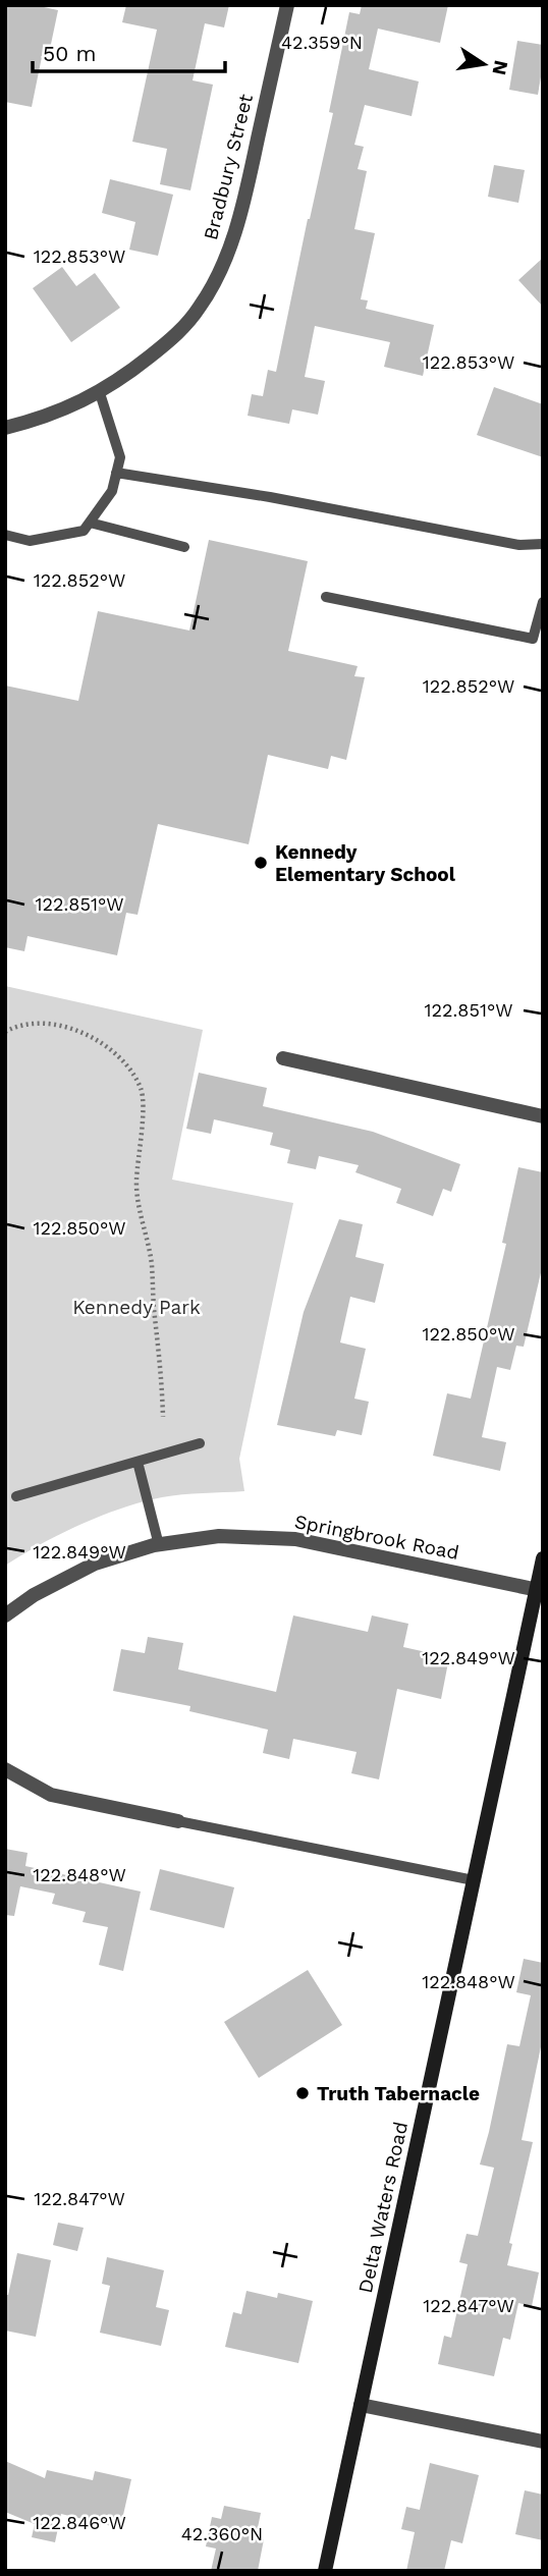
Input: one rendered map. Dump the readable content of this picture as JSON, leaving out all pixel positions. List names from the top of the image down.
{
  "streets": {
    "main road": ["Delta Waters Road"],
    "street": ["Bradbury Street", "Springbrook Road"]
  },
  "crossings": [
    ["Springbrook Road", "Delta Waters Road"]
  ],
  "parks": ["Kennedy Park"],
  "places": ["Kennedy Elementary School", "Truth Tabernacle"],
  "scale_bar": "50 m",
  "north": "right",
  "coordinates": [
    "42.359°N",
    "122.853°W",
    "122.852°W",
    "122.851°W",
    "122.850°W",
    "122.849°W",
    "122.848°W",
    "122.847°W",
    "122.846°W",
    "42.360°N"
  ]
}
